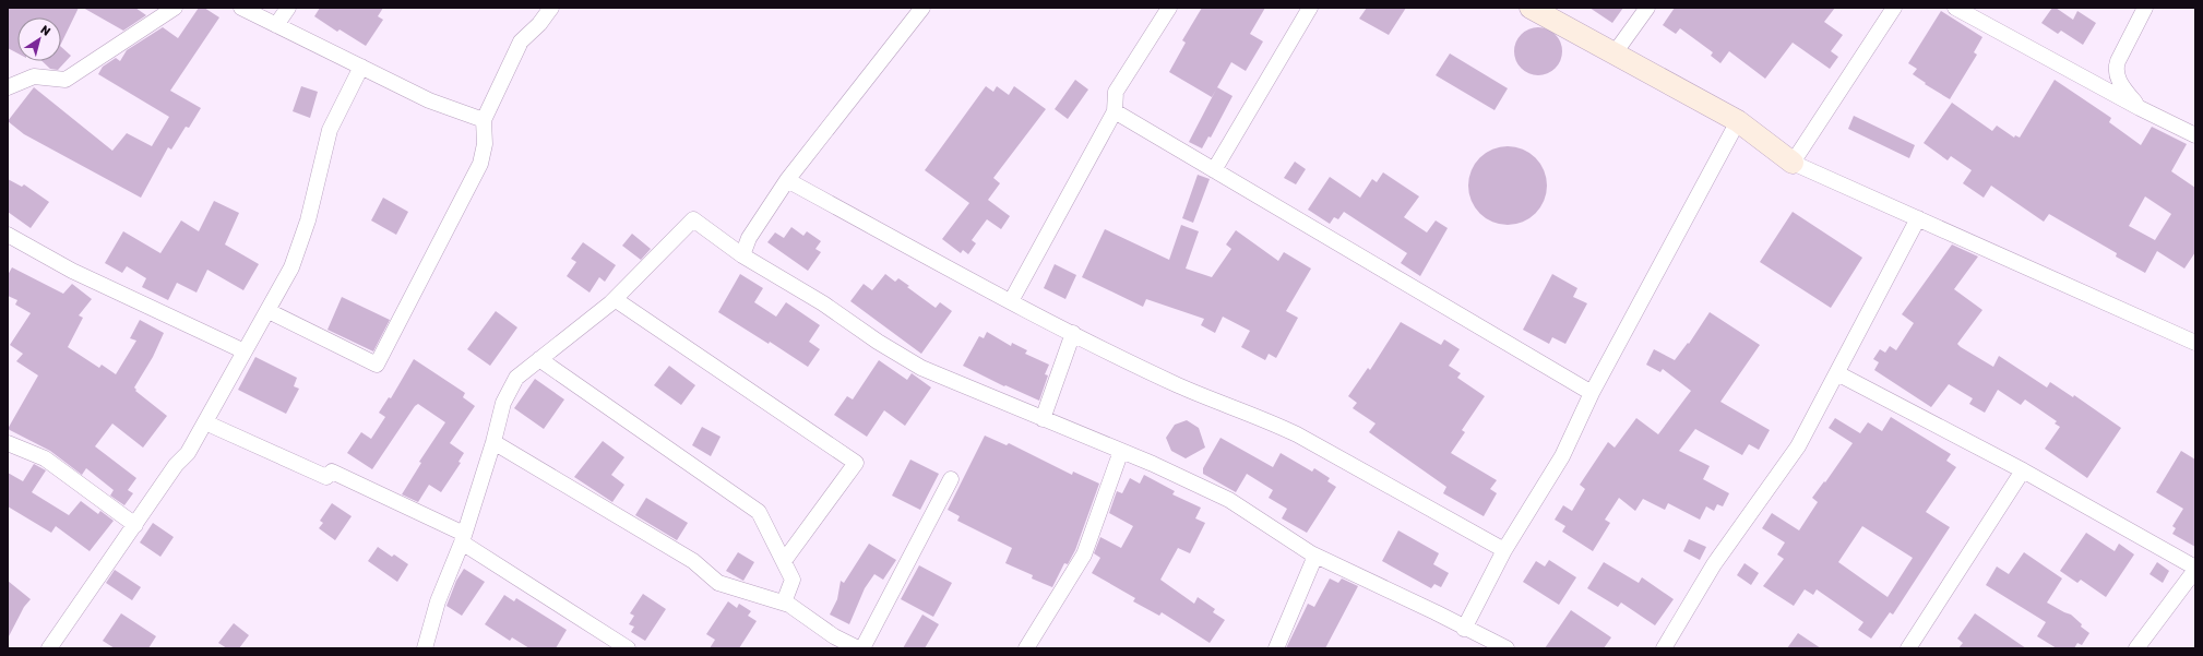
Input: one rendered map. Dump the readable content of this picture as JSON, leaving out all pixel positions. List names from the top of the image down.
{
  "north": "top right"
}
